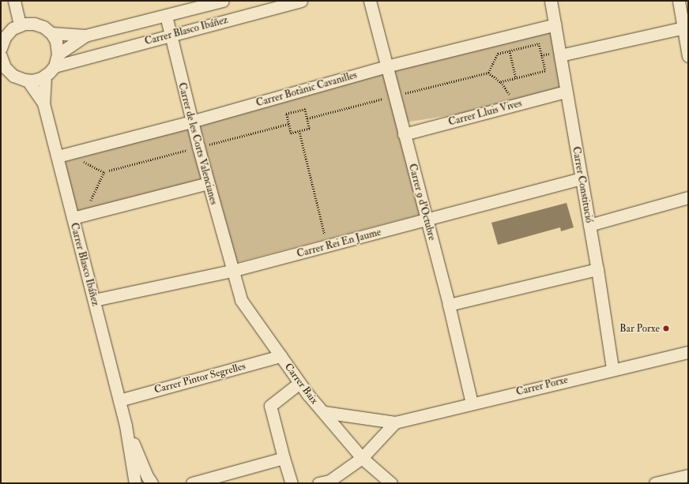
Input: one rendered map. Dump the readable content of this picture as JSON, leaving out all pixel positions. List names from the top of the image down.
{
  "streets": {
    "street": [
      "Carrer Blasco Ibáñez",
      "Carrer Botànic Cavanilles",
      "Carrer Lluis Vives",
      "Carrer de les Corts Valencianes",
      "Carrer Constitució",
      "Carrer 9 d'Octubre",
      "Carrer Rei En Jaume",
      "Carrer Pintor Segrelles",
      "Carrer Baix",
      "Carrer Porxe"
    ]
  },
  "crossings": [
    ["Carrer Blasco Ibáñez", "Carrer Botànic Cavanilles"],
    ["Carrer Blasco Ibáñez", "Carrer de les Corts Valencianes"],
    ["Carrer Blasco Ibáñez", "Carrer Rei En Jaume"],
    ["Carrer Blasco Ibáñez", "Carrer Pintor Segrelles"],
    ["Carrer Botànic Cavanilles", "Carrer de les Corts Valencianes"],
    ["Carrer Botànic Cavanilles", "Carrer Constitució"],
    ["Carrer Botànic Cavanilles", "Carrer 9 d'Octubre"],
    ["Carrer Lluis Vives", "Carrer Constitució"],
    ["Carrer Lluis Vives", "Carrer 9 d'Octubre"],
    ["Carrer de les Corts Valencianes", "Carrer Rei En Jaume"],
    ["Carrer de les Corts Valencianes", "Carrer Baix"],
    ["Carrer Constitució", "Carrer Rei En Jaume"],
    ["Carrer Constitució", "Carrer Porxe"],
    ["Carrer 9 d'Octubre", "Carrer Rei En Jaume"],
    ["Carrer 9 d'Octubre", "Carrer Porxe"],
    ["Carrer Rei En Jaume", "Carrer Baix"],
    ["Carrer Pintor Segrelles", "Carrer Baix"],
    ["Carrer Baix", "Carrer Porxe"]
  ],
  "places": ["Bar Porxe"]
}
